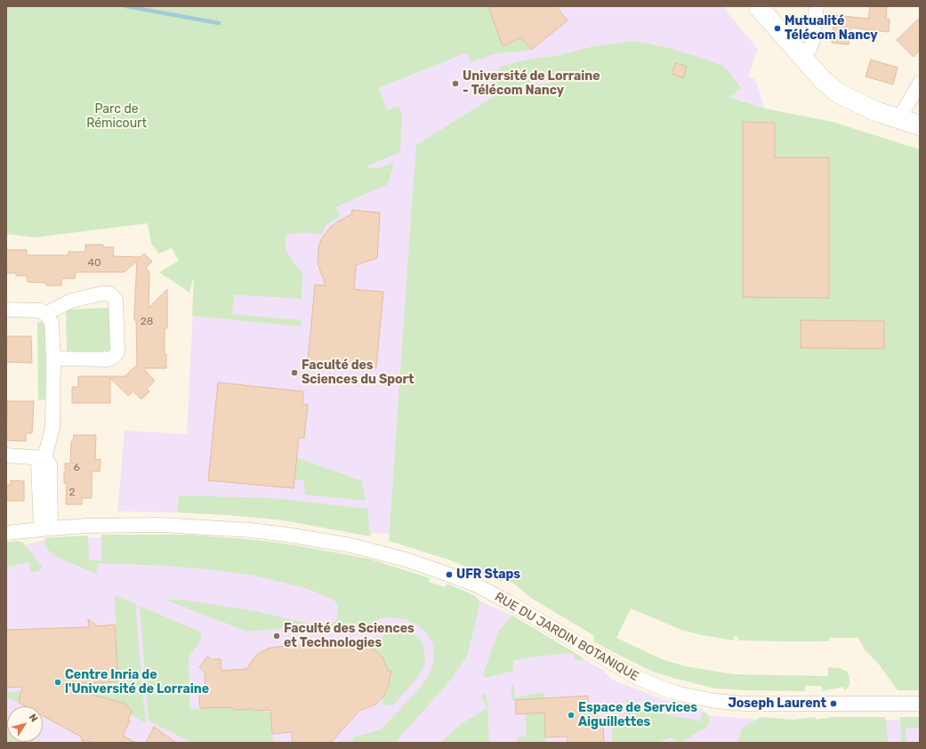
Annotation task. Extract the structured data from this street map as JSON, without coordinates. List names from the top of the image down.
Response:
{
  "streets": {
    "street": ["RUE DU JARDIN BOTANIQUE"]
  },
  "parks": ["Parc de Rémicourt"],
  "places": [
    "Mutualité Télécom Nancy",
    "Université de Lorraine - Télécom Nancy",
    "Faculté des Sciences du Sport",
    "UFR Staps",
    "Faculté des Sciences et Technologies",
    "Centre Inria de l'Université de Lorraine",
    "Joseph Laurent",
    "Espace de Services Aiguillettes"
  ],
  "house_numbers": [
    "40",
    "28",
    "6",
    "2"
  ],
  "north": "top right"
}
